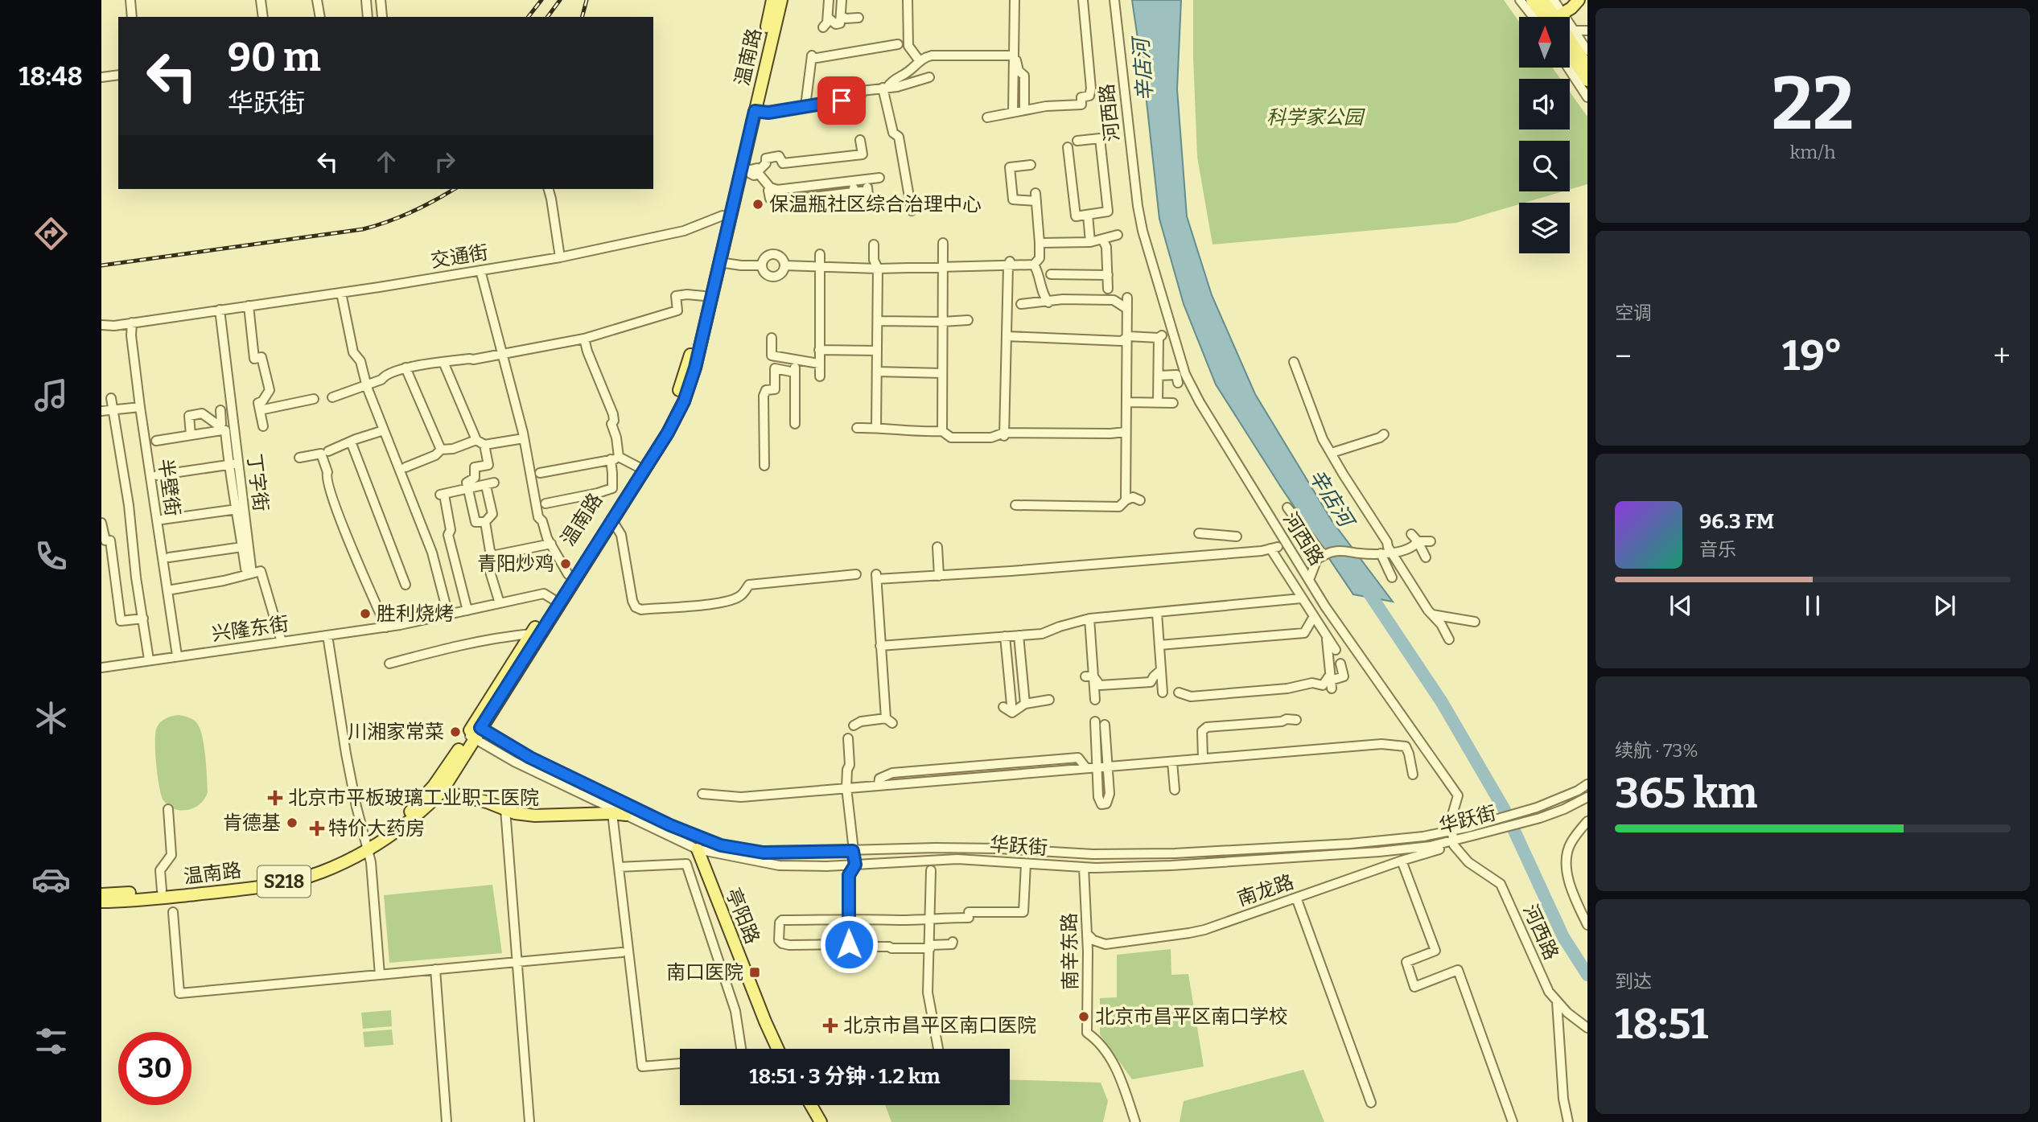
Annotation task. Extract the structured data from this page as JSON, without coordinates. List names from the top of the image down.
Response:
{
  "streets": {
    "main road": ["温南路", "S218", "亭阳路"],
    "street": [
      "河西路",
      "交通街",
      "丁字街",
      "半壁街",
      "兴隆东街",
      "华跃街",
      "南龙路",
      "南辛东路"
    ]
  },
  "crossings": [
    ["温南路", "交通街"],
    ["温南路", "兴隆东街"],
    ["温南路", "华跃街"],
    ["河西路", "华跃街"],
    ["河西路", "南龙路"],
    ["交通街", "丁字街"],
    ["交通街", "半壁街"],
    ["半壁街", "兴隆东街"],
    ["华跃街", "南龙路"],
    ["华跃街", "亭阳路"],
    ["华跃街", "南辛东路"],
    ["南龙路", "南辛东路"]
  ],
  "water": ["辛店河"],
  "parks": ["科学家公园"],
  "places": {
    "other": [
      "保温瓶社区综合治理中心",
      "青阳炒鸡",
      "胜利烧烤",
      "川湘家常菜",
      "肯德基",
      "北京市昌平区南口学校"
    ],
    "health": ["北京市平板玻璃工业职工医院", "特价大药房", "北京市昌平区南口医院"],
    "transit": ["南口医院"]
  },
  "north": "top",
  "page": {
    "tabs": "18:48",
    "tile": [
      ["22", "km/h"],
      "空调",
      ["续航 · 73%", "365 km"],
      ["到达", "18:51"]
    ],
    "turn": ["90 m", "华跃街"],
    "heat": ["−", "19°", "+"],
    "song": ["96.3 FM", "音乐"],
    "limit": "30",
    "trip": "18:51 · 3 分钟 · 1.2 km"
  }
}
